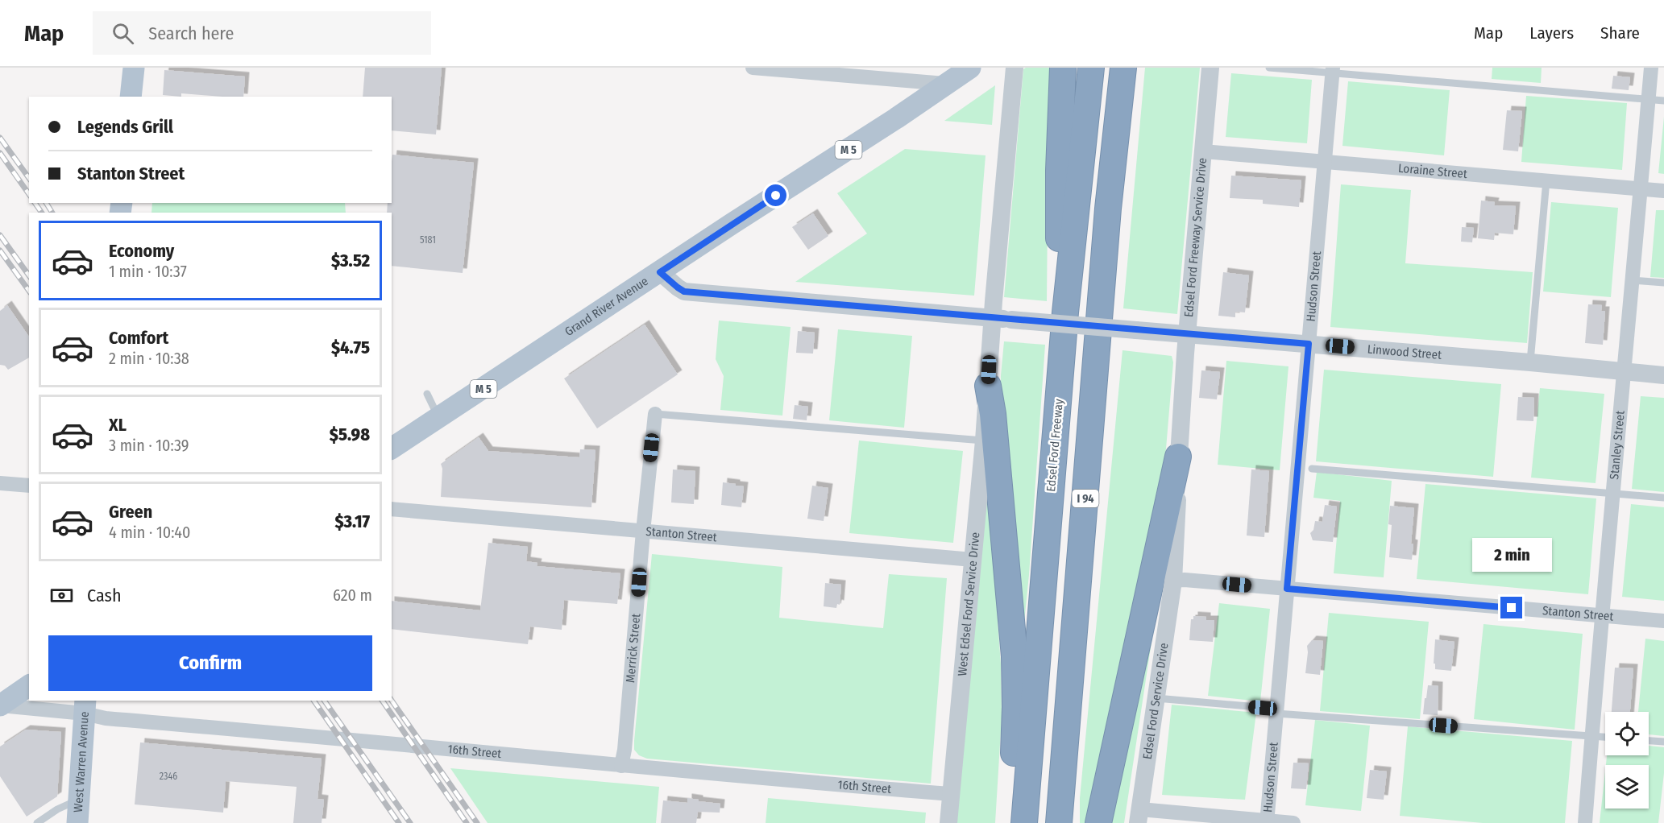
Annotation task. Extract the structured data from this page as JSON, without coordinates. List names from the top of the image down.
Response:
{
  "streets": {
    "highway": ["Edsel Ford Freeway", "I 94"],
    "main road": ["M 5", "Grand River Avenue", "West Warren Avenue"],
    "street": [
      "Loraine Street",
      "Edsel Ford Freeway Service Drive",
      "Hudson Street",
      "Linwood Street",
      "Stanley Street",
      "Stanton Street",
      "West Edsel Ford Service Drive",
      "Merrick Street",
      "Edsel Ford Service Drive",
      "16th Street"
    ]
  },
  "crossings": [
    ["Loraine Street", "Edsel Ford Freeway Service Drive"],
    ["Loraine Street", "Hudson Street"],
    ["Loraine Street", "Stanley Street"],
    ["Edsel Ford Freeway Service Drive", "Linwood Street"],
    ["Edsel Ford Freeway Service Drive", "Stanton Street"],
    ["Edsel Ford Freeway Service Drive", "Edsel Ford Service Drive"],
    ["Hudson Street", "Linwood Street"],
    ["Hudson Street", "Stanton Street"],
    ["Grand River Avenue", "Linwood Street"],
    ["Linwood Street", "Stanley Street"],
    ["Stanley Street", "Stanton Street"],
    ["Stanton Street", "West Edsel Ford Service Drive"],
    ["Stanton Street", "Merrick Street"],
    ["Stanton Street", "Edsel Ford Service Drive"],
    ["West Edsel Ford Service Drive", "16th Street"],
    ["Merrick Street", "16th Street"],
    ["16th Street", "West Warren Avenue"]
  ],
  "house_numbers": ["5181", "2346"],
  "page": {
    "header": "Map",
    "search": "Search here",
    "nav": ["Map", "Layers", "Share"],
    "banner": ["Legends Grill", "Stanton Street"],
    "list": [
      {
        "name": "Economy",
        "note": "1 min · 10:37",
        "value": "$3.52"
      },
      {
        "name": "Comfort",
        "note": "2 min · 10:38",
        "value": "$4.75"
      },
      {
        "name": "XL",
        "note": "3 min · 10:39",
        "value": "$5.98"
      },
      {
        "name": "Green",
        "note": "4 min · 10:40",
        "value": "$3.17"
      }
    ],
    "bubble": "2 min",
    "pay": ["Cash", "620 m"],
    "buttons": "Confirm"
  }
}
